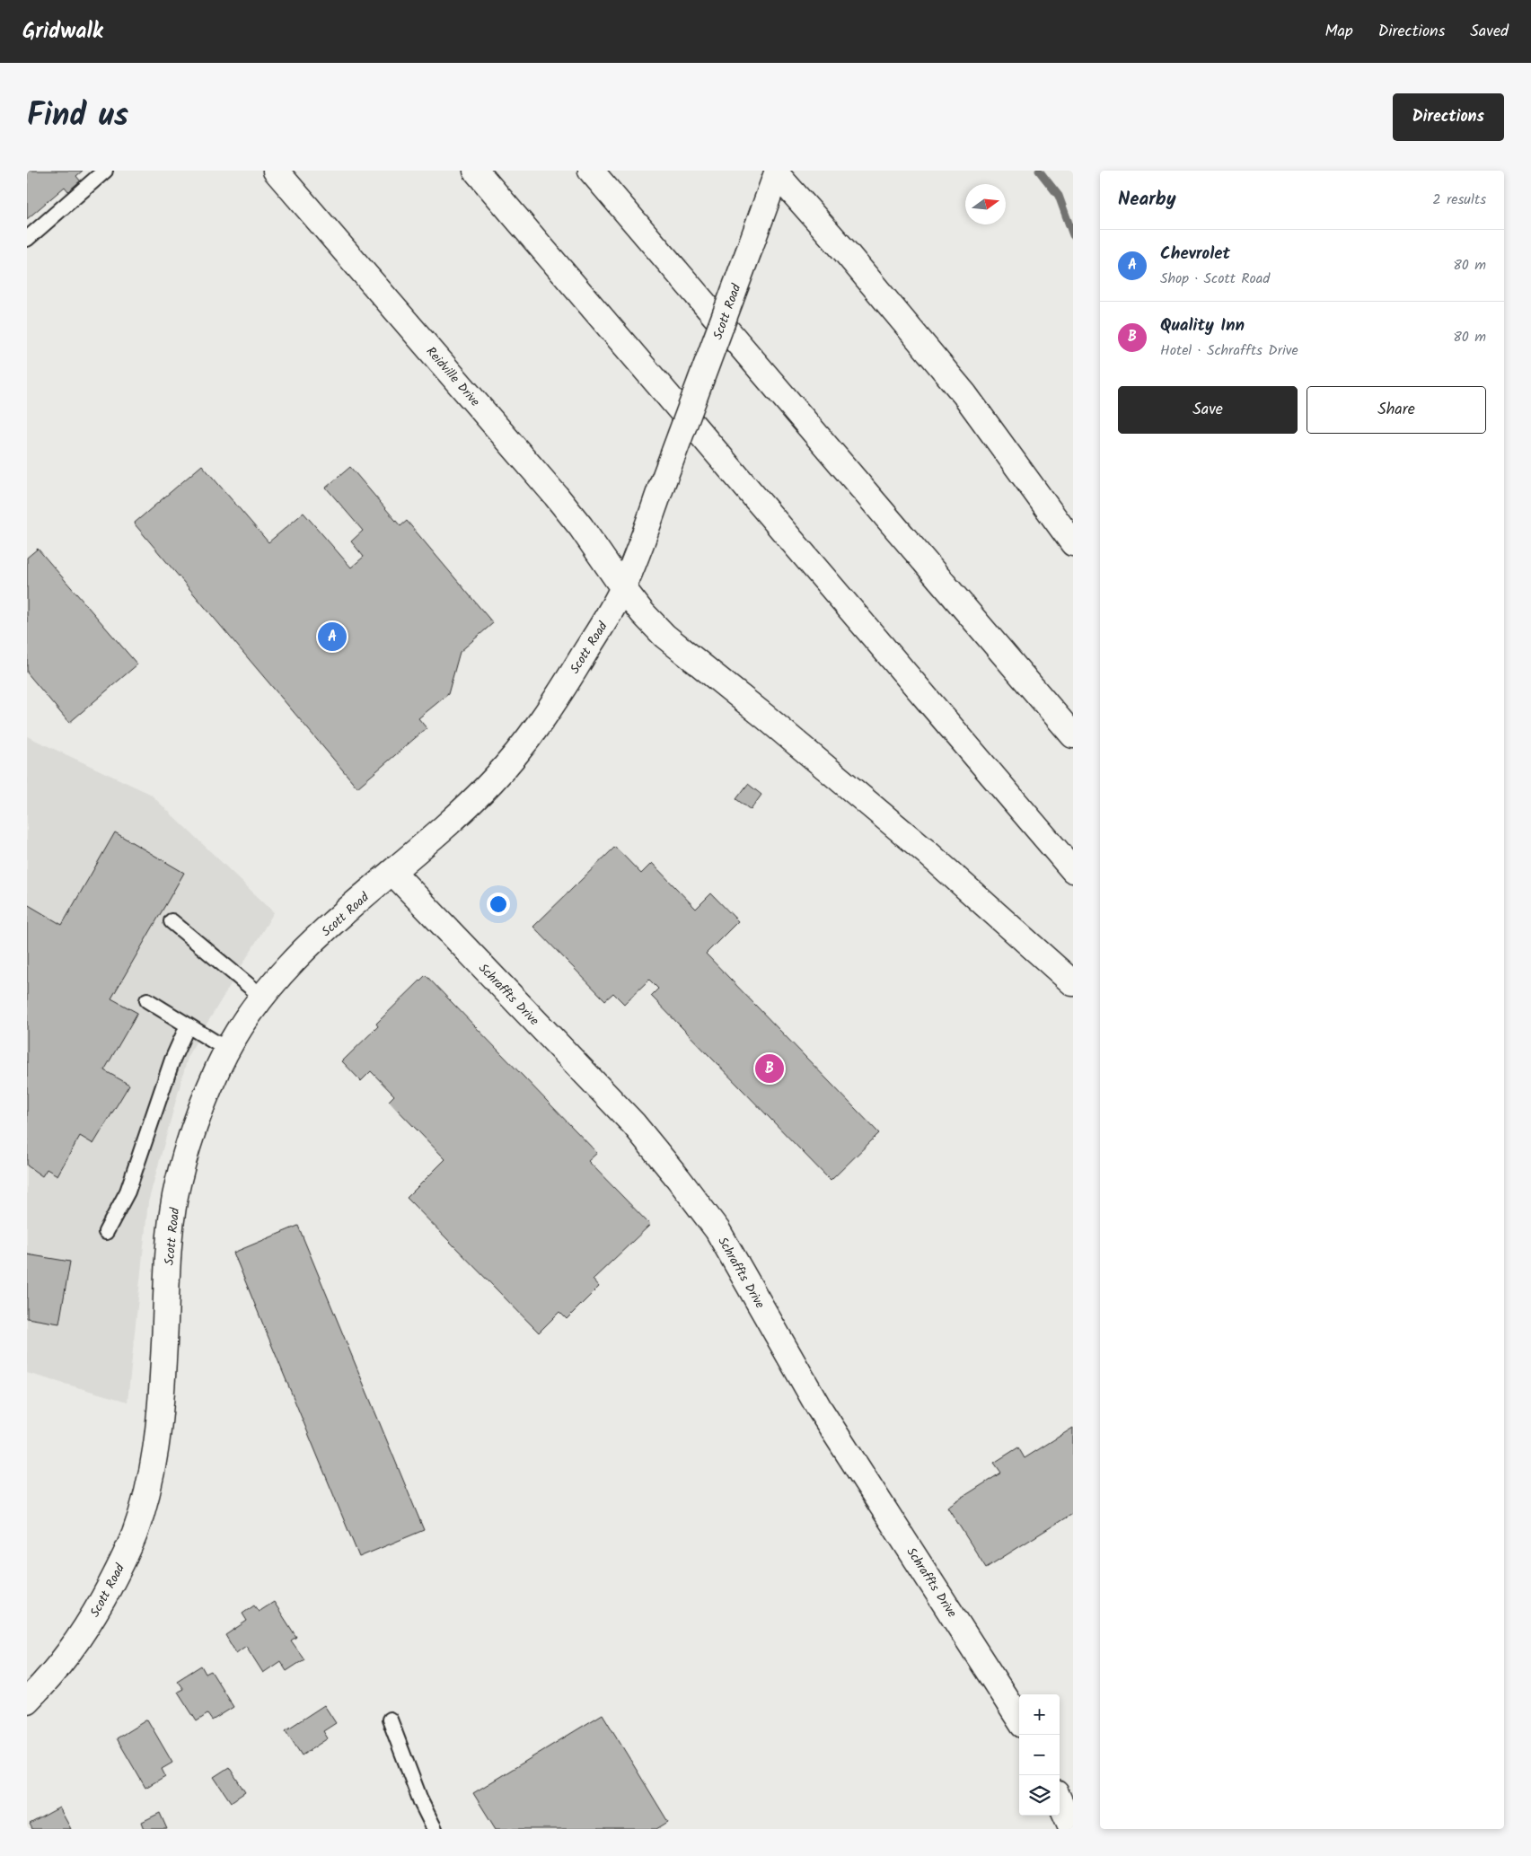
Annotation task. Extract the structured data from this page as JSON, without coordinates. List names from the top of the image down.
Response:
{
  "streets": {
    "main road": ["Scott Road", "Reidville Drive", "Schraffts Drive"]
  },
  "crossings": [
    ["Scott Road", "Reidville Drive"],
    ["Scott Road", "Schraffts Drive"]
  ],
  "north": "right",
  "page": {
    "header": "Gridwalk",
    "nav": ["Map", "Directions", "Saved"],
    "title": "Find us",
    "buttons": [
      "Directions",
      ["Save", "Share"]
    ],
    "heading": ["Nearby", "2 results"],
    "list": [
      {
        "mark": "A",
        "name": "Chevrolet",
        "note": "Shop · Scott Road",
        "value": "80 m"
      },
      {
        "mark": "B",
        "name": "Quality Inn",
        "note": "Hotel · Schraffts Drive",
        "value": "80 m"
      }
    ],
    "pins": ["A", "B"],
    "map_buttons": ["+", "−"]
  }
}
